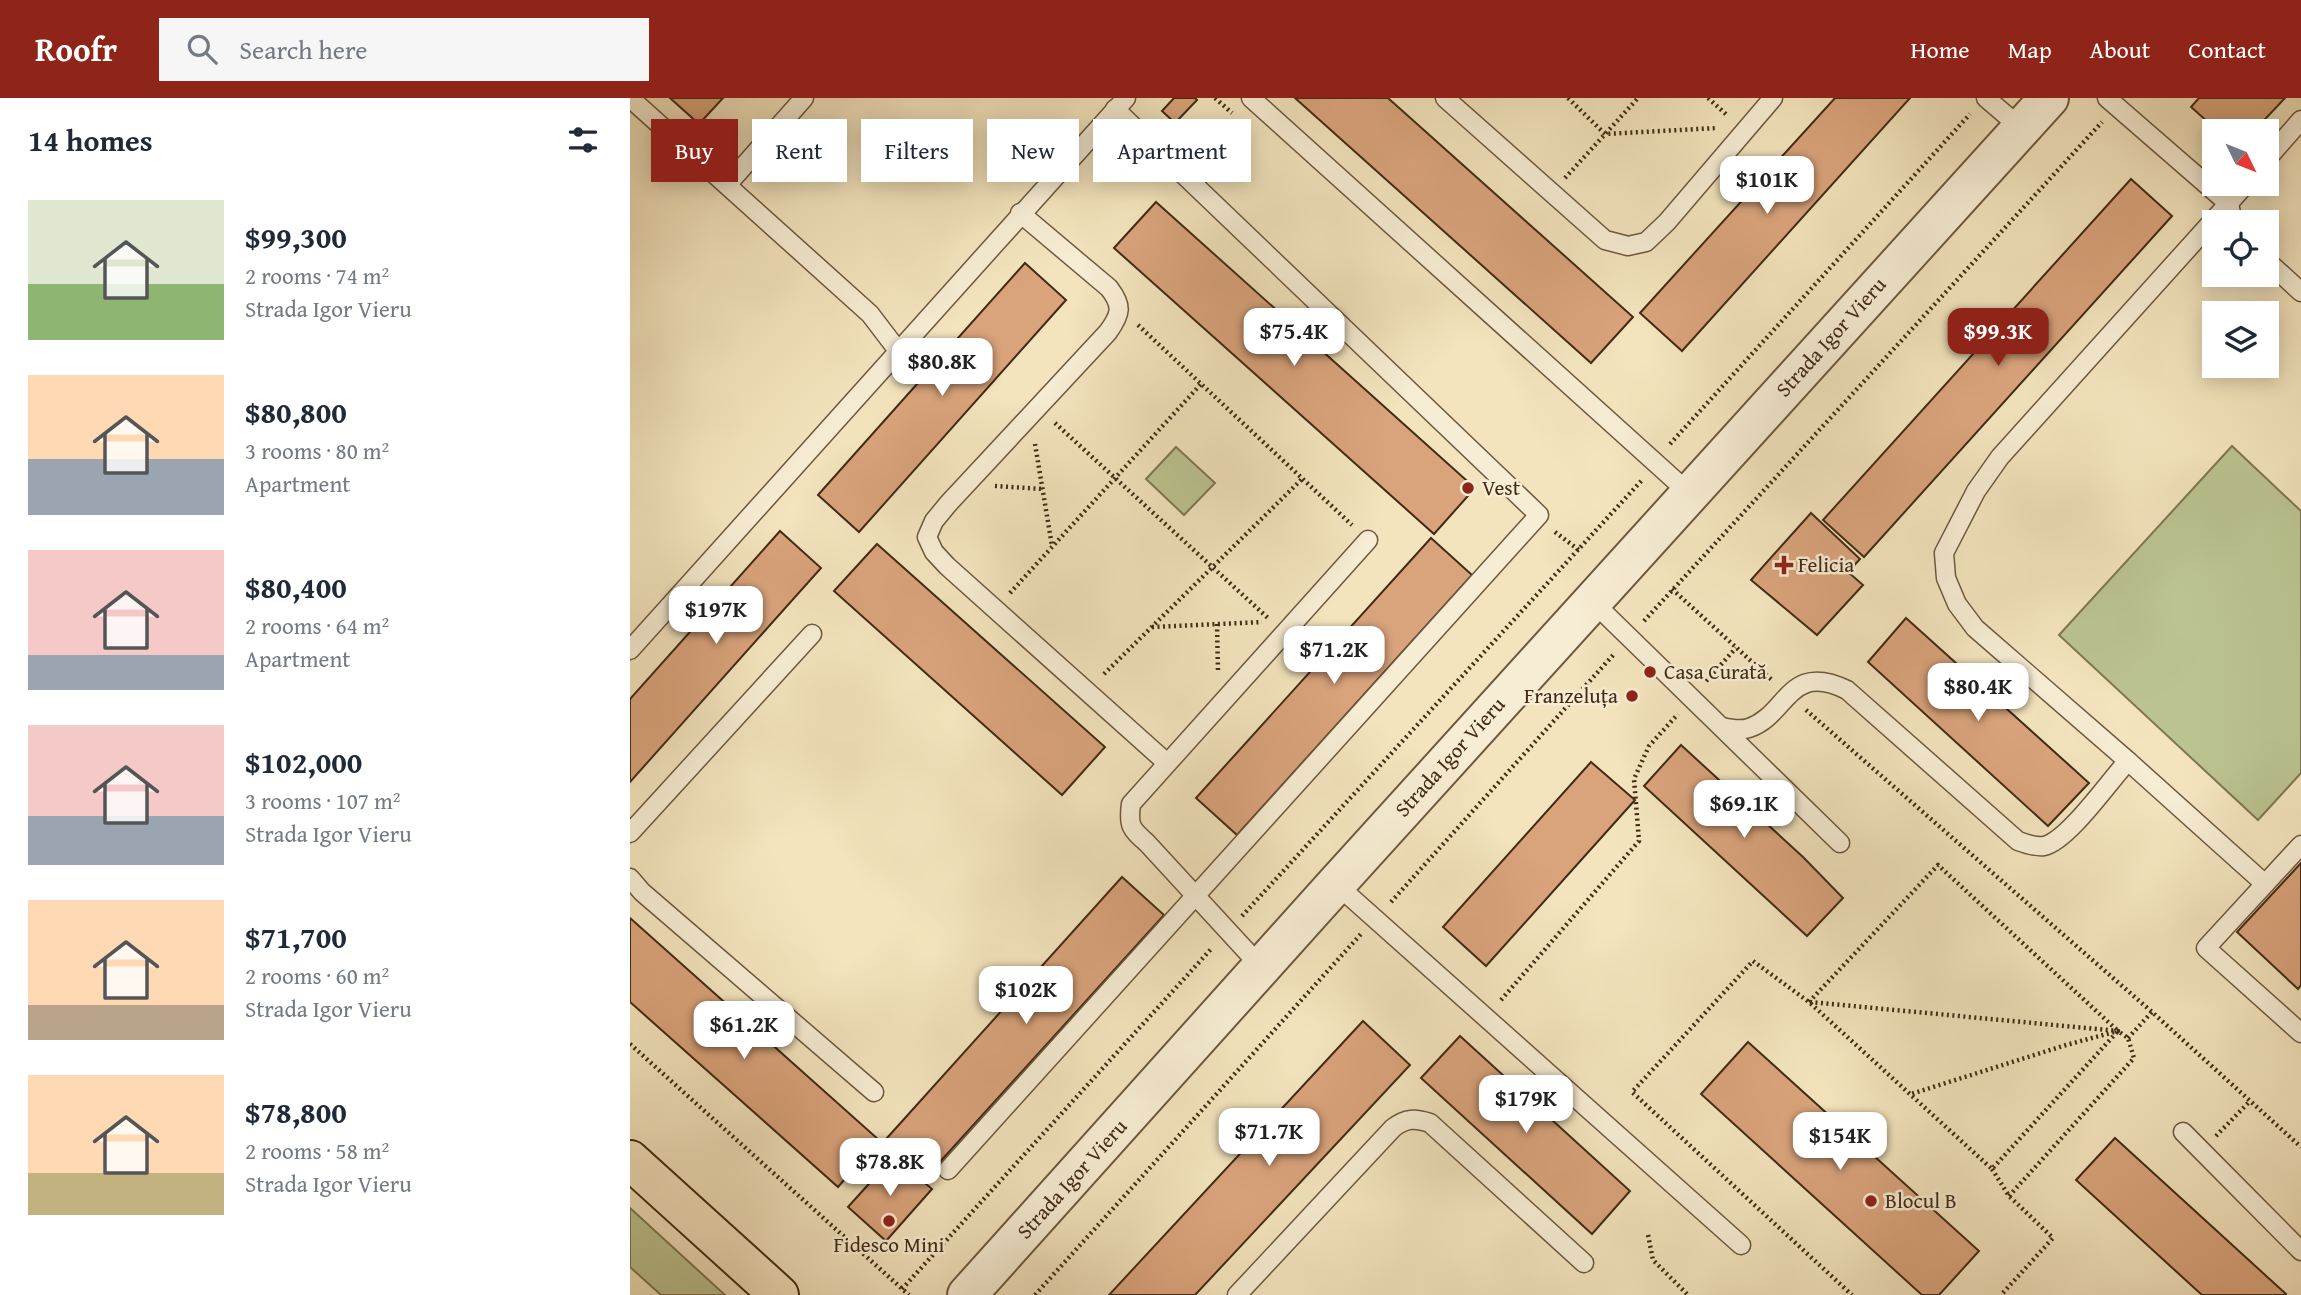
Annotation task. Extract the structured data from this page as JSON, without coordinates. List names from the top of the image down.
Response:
{
  "streets": {
    "street": ["Strada Igor Vieru"]
  },
  "places": {
    "other": [
      "Vest",
      "Casa Curată",
      "Franzeluța",
      "Blocul B",
      "Fidesco Mini"
    ],
    "health": ["Felicia"]
  },
  "north": "bottom right",
  "page": {
    "header": "Roofr",
    "search": "Search here",
    "nav": [
      "Home",
      "Map",
      "About",
      "Contact"
    ],
    "heading": "14 homes",
    "chip": [
      "Buy",
      "Rent",
      "Filters",
      "New",
      "Apartment"
    ],
    "price": [
      "$101K",
      "$75.4K",
      "$99.3K",
      "$80.8K",
      "$197K",
      "$71.2K",
      "$80.4K",
      "$69.1K",
      "$102K",
      "$61.2K",
      "$179K",
      "$71.7K",
      "$154K",
      "$78.8K"
    ],
    "list": [
      {
        "name": "$99,300",
        "note": "2 rooms · 74 m² · Strada Igor Vieru"
      },
      {
        "name": "$80,800",
        "note": "3 rooms · 80 m² · Apartment"
      },
      {
        "name": "$80,400",
        "note": "2 rooms · 64 m² · Apartment"
      },
      {
        "name": "$102,000",
        "note": "3 rooms · 107 m² · Strada Igor Vieru"
      },
      {
        "name": "$71,700",
        "note": "2 rooms · 60 m² · Strada Igor Vieru"
      },
      {
        "name": "$78,800",
        "note": "2 rooms · 58 m² · Strada Igor Vieru"
      }
    ]
  }
}
